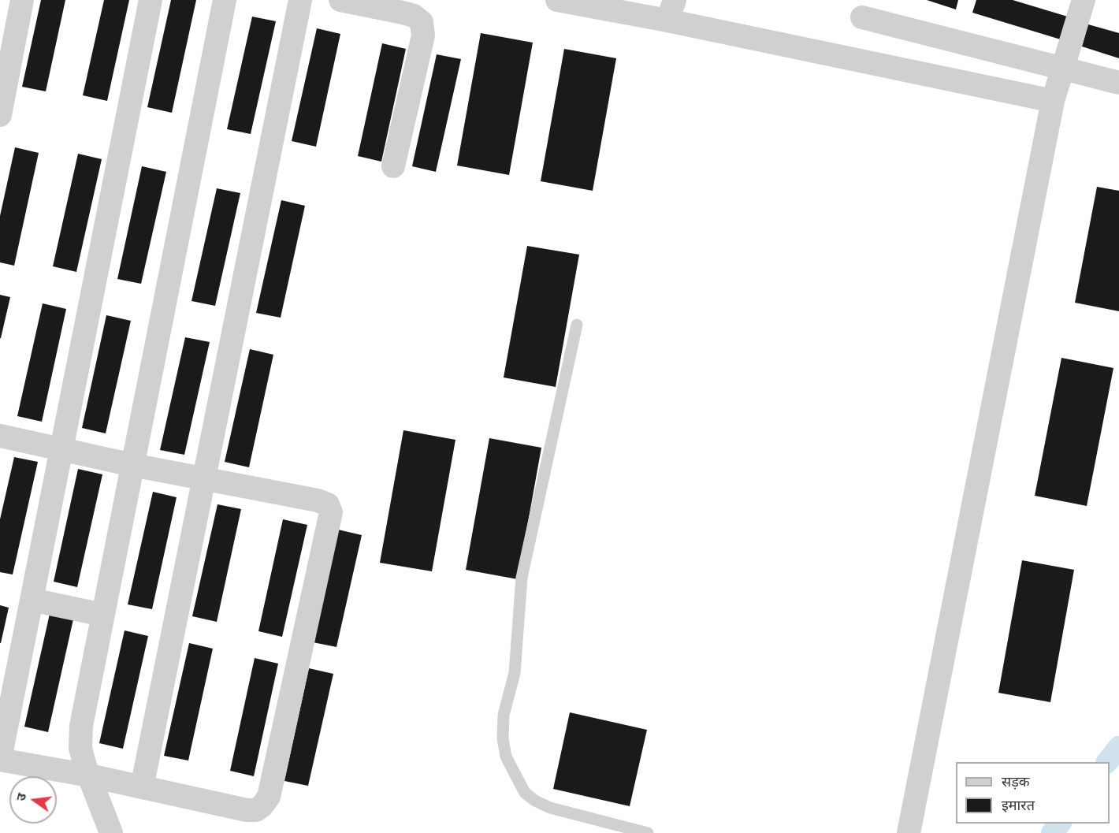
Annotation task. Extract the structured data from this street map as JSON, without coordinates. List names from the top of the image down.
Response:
{
  "legend": ["सड़क", "इमारत"],
  "north": "left"
}
